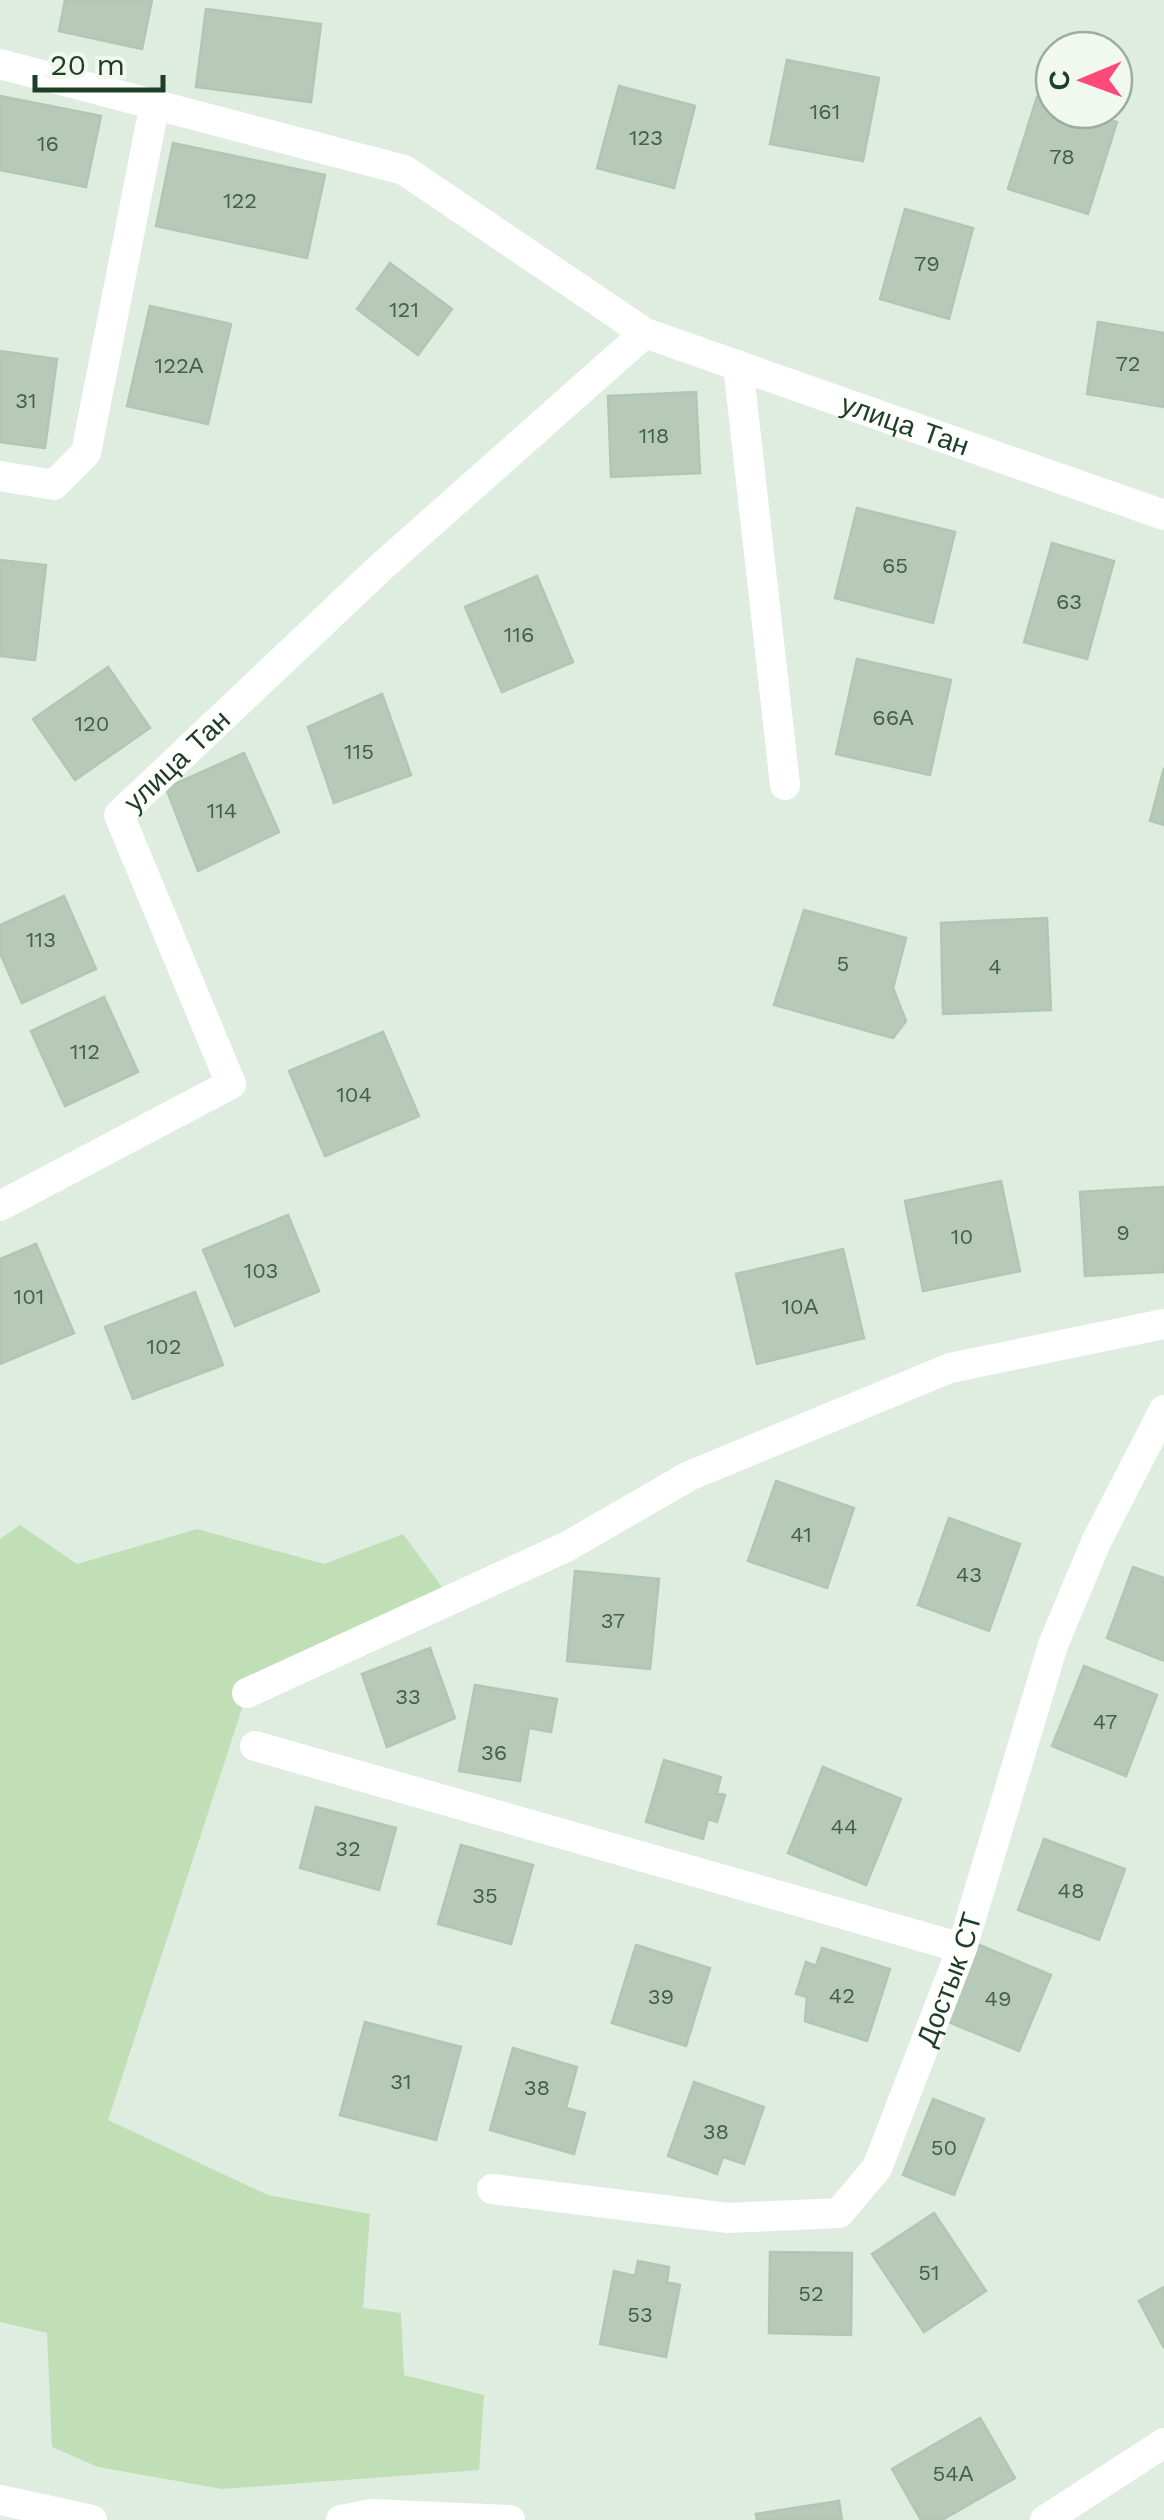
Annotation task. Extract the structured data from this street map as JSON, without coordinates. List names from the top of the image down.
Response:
{
  "streets": {
    "street": ["улица Тан", "Достык СТ"]
  },
  "house_numbers": [
    "161",
    "123",
    "16",
    "78",
    "122",
    "79",
    "121",
    "72",
    "122А",
    "31",
    "118",
    "65",
    "63",
    "116",
    "66А",
    "120",
    "115",
    "114",
    "113",
    "5",
    "4",
    "112",
    "104",
    "9",
    "10",
    "103",
    "101",
    "10А",
    "102",
    "41",
    "43",
    "37",
    "33",
    "47",
    "36",
    "44",
    "32",
    "48",
    "35",
    "42",
    "39",
    "49",
    "31",
    "38",
    "38",
    "50",
    "51",
    "52",
    "53",
    "54А"
  ],
  "scale_bar": "20 m",
  "north": "left"
}
